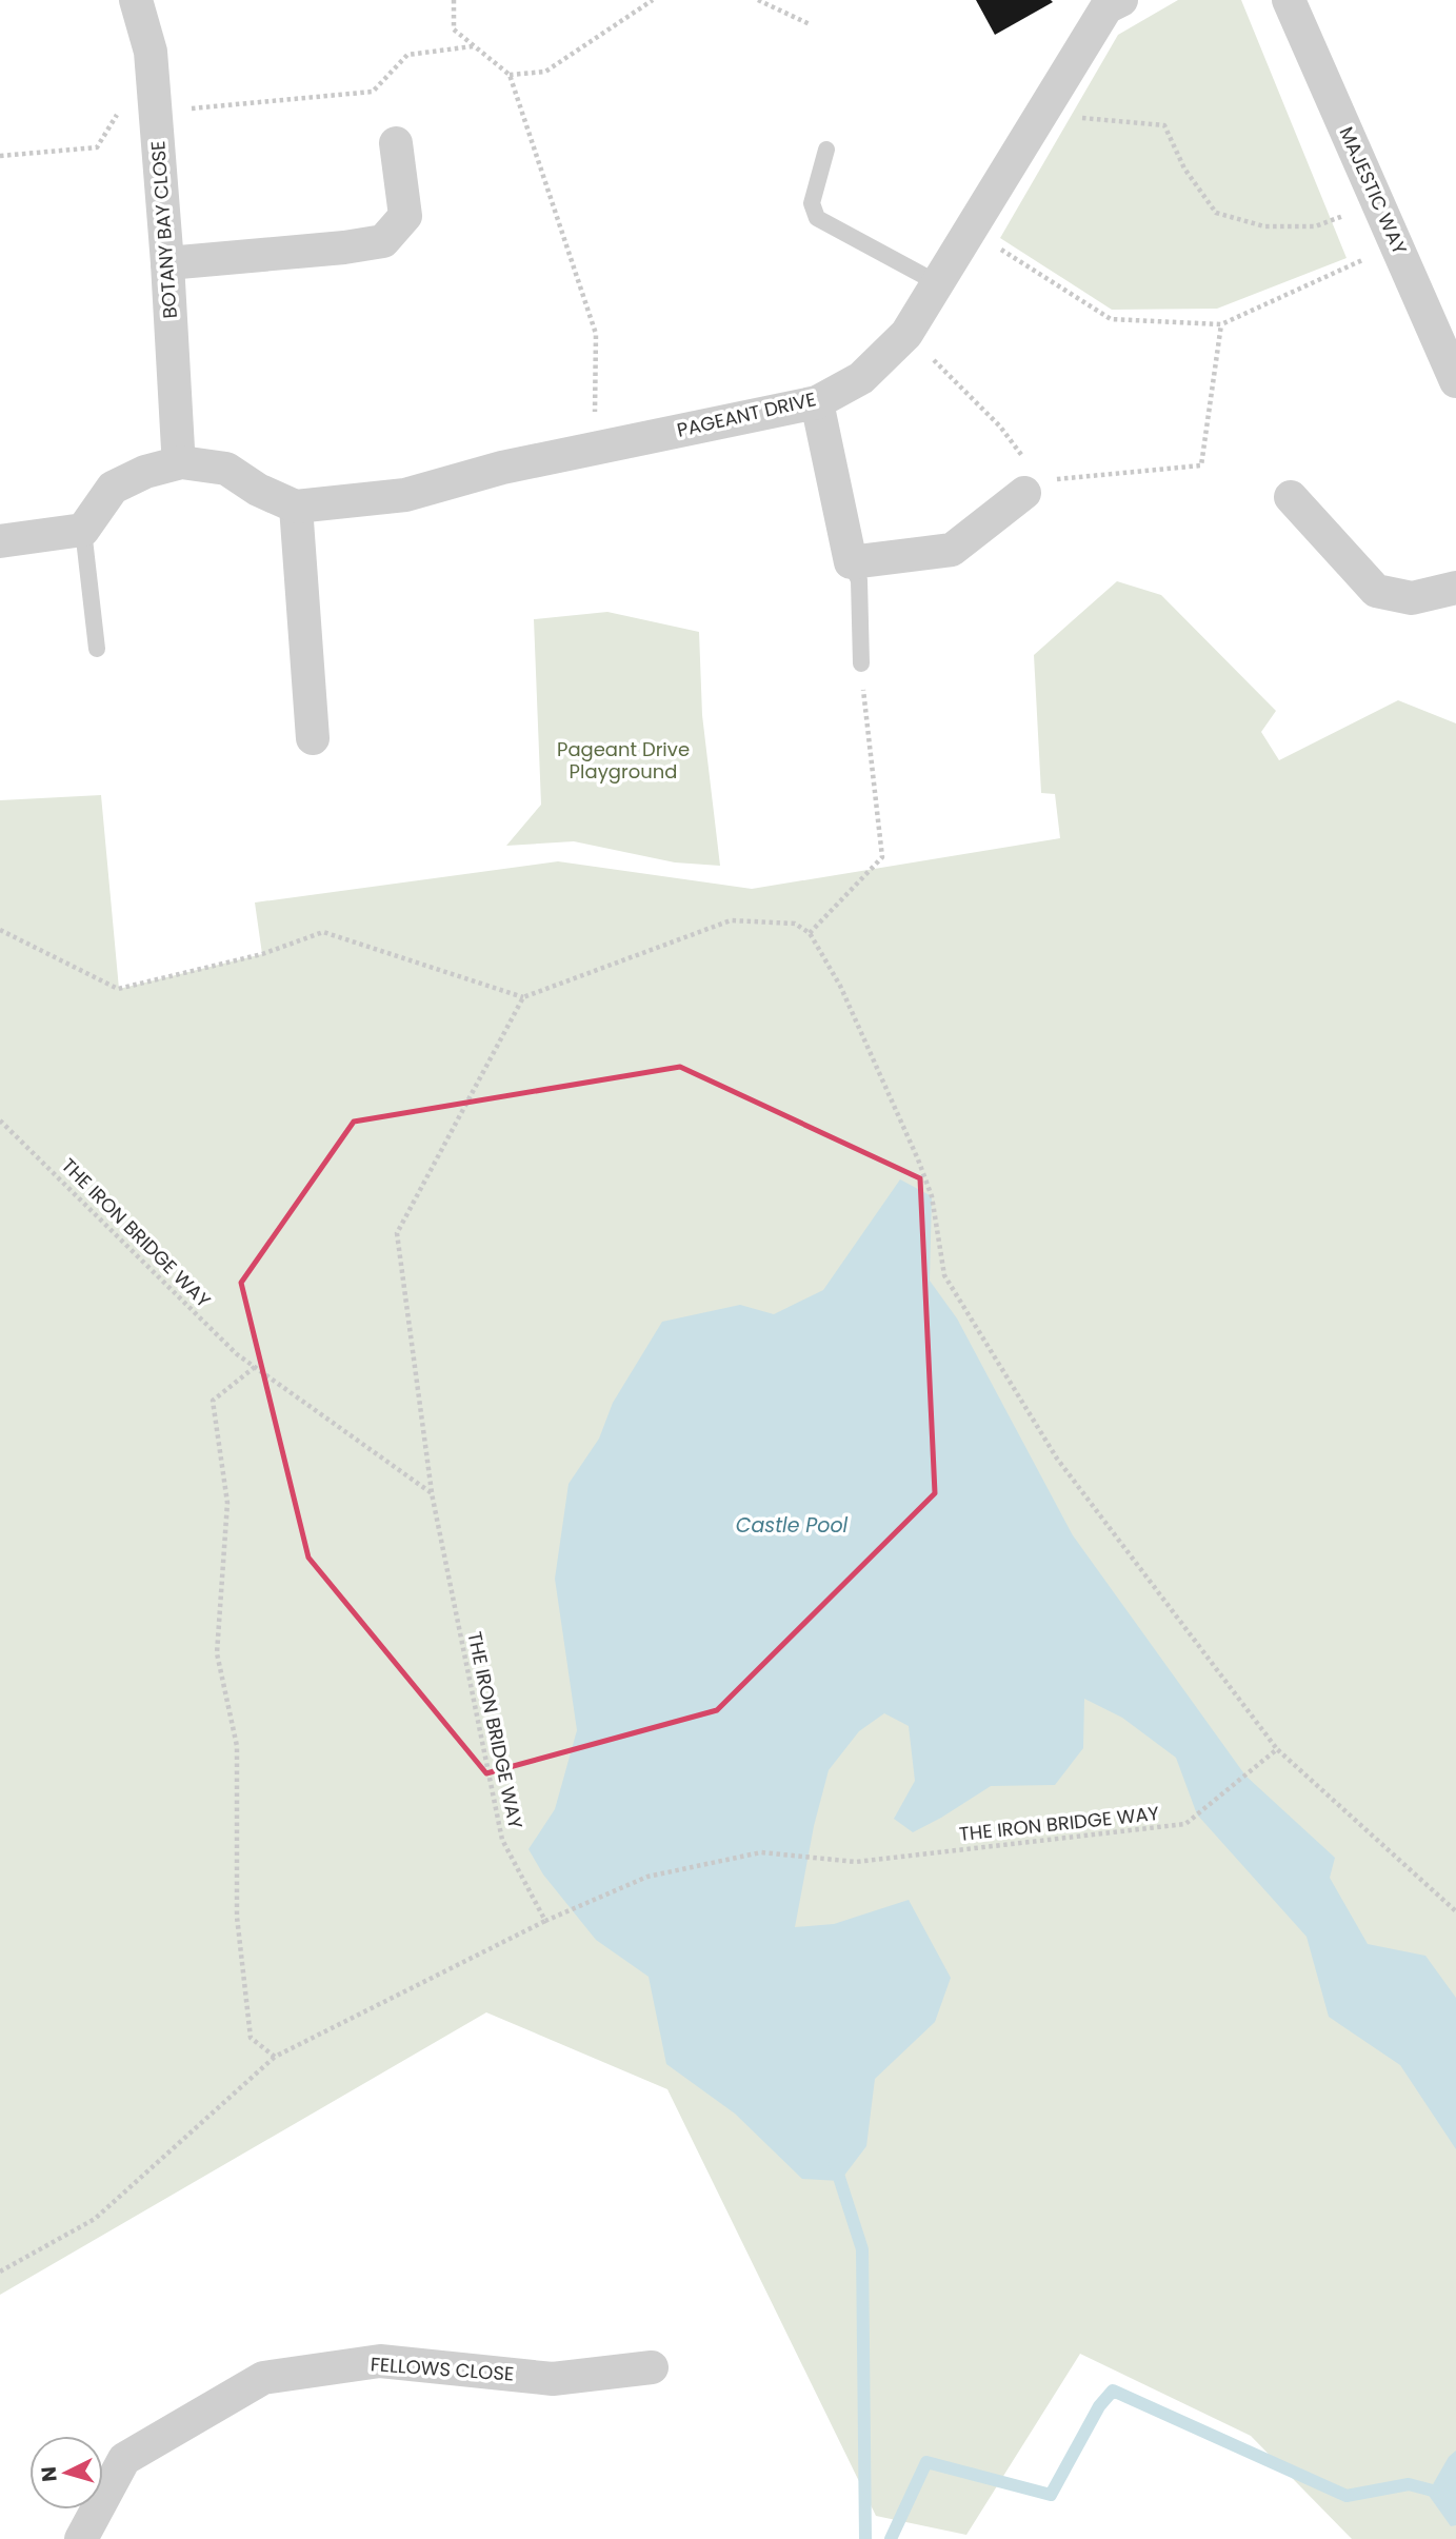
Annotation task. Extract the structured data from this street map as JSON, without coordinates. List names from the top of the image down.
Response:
{
  "streets": {
    "street": [
      "MAJESTIC WAY",
      "BOTANY BAY CLOSE",
      "PAGEANT DRIVE",
      "FELLOWS CLOSE"
    ],
    "path": ["THE IRON BRIDGE WAY"]
  },
  "crossings": [
    ["BOTANY BAY CLOSE", "PAGEANT DRIVE"]
  ],
  "water": ["Castle Pool"],
  "parks": ["Pageant Drive Playground"],
  "north": "left"
}
